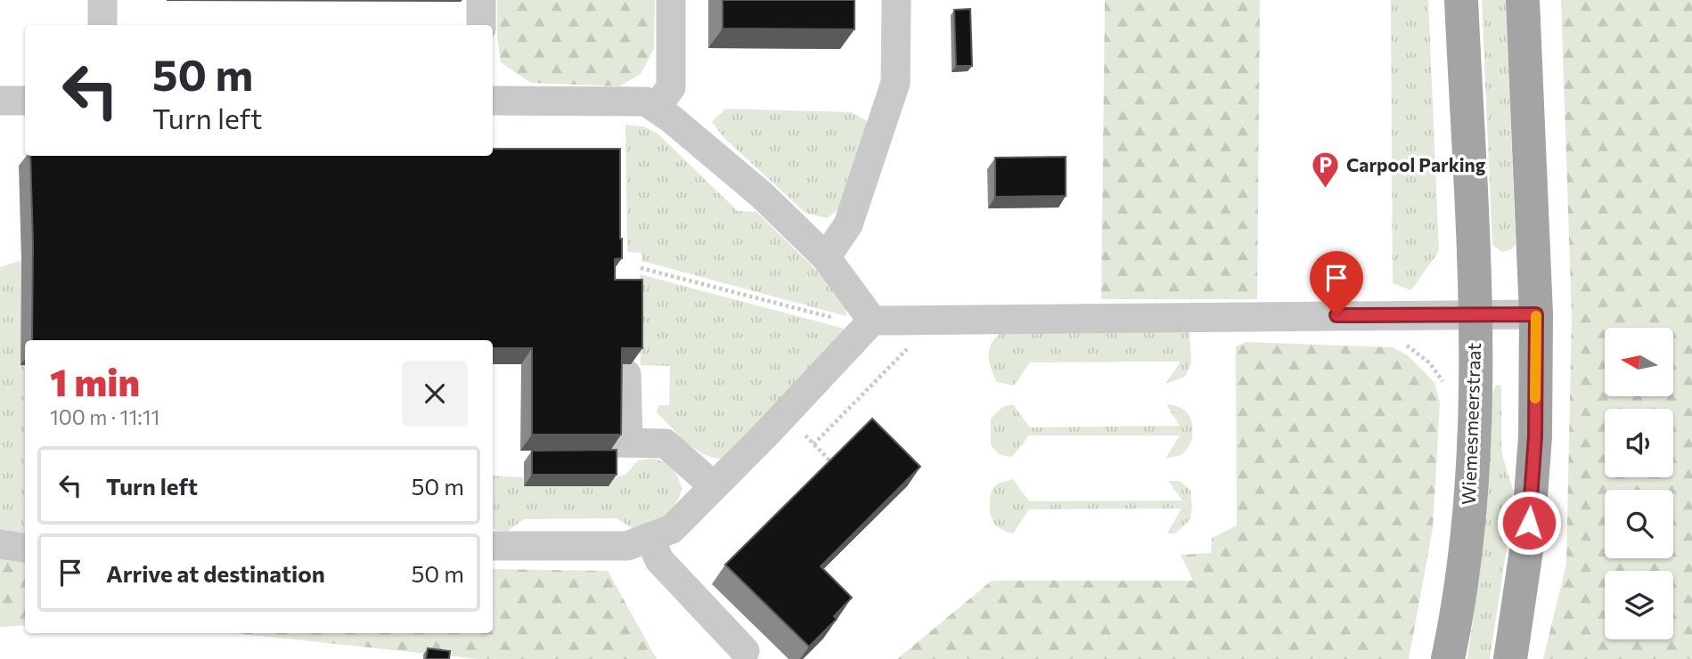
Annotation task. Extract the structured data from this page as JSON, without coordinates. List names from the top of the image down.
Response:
{
  "streets": {
    "main road": ["Wiemesmeerstraat"]
  },
  "places": {
    "parking": ["Carpool Parking"]
  },
  "north": "left",
  "page": {
    "turn": ["50 m", "Turn left"],
    "heading": ["1 min", "100 m · 11:11"],
    "list": [
      {
        "name": "Turn left",
        "value": "50 m"
      },
      {
        "name": "Arrive at destination",
        "value": "50 m"
      }
    ]
  }
}
